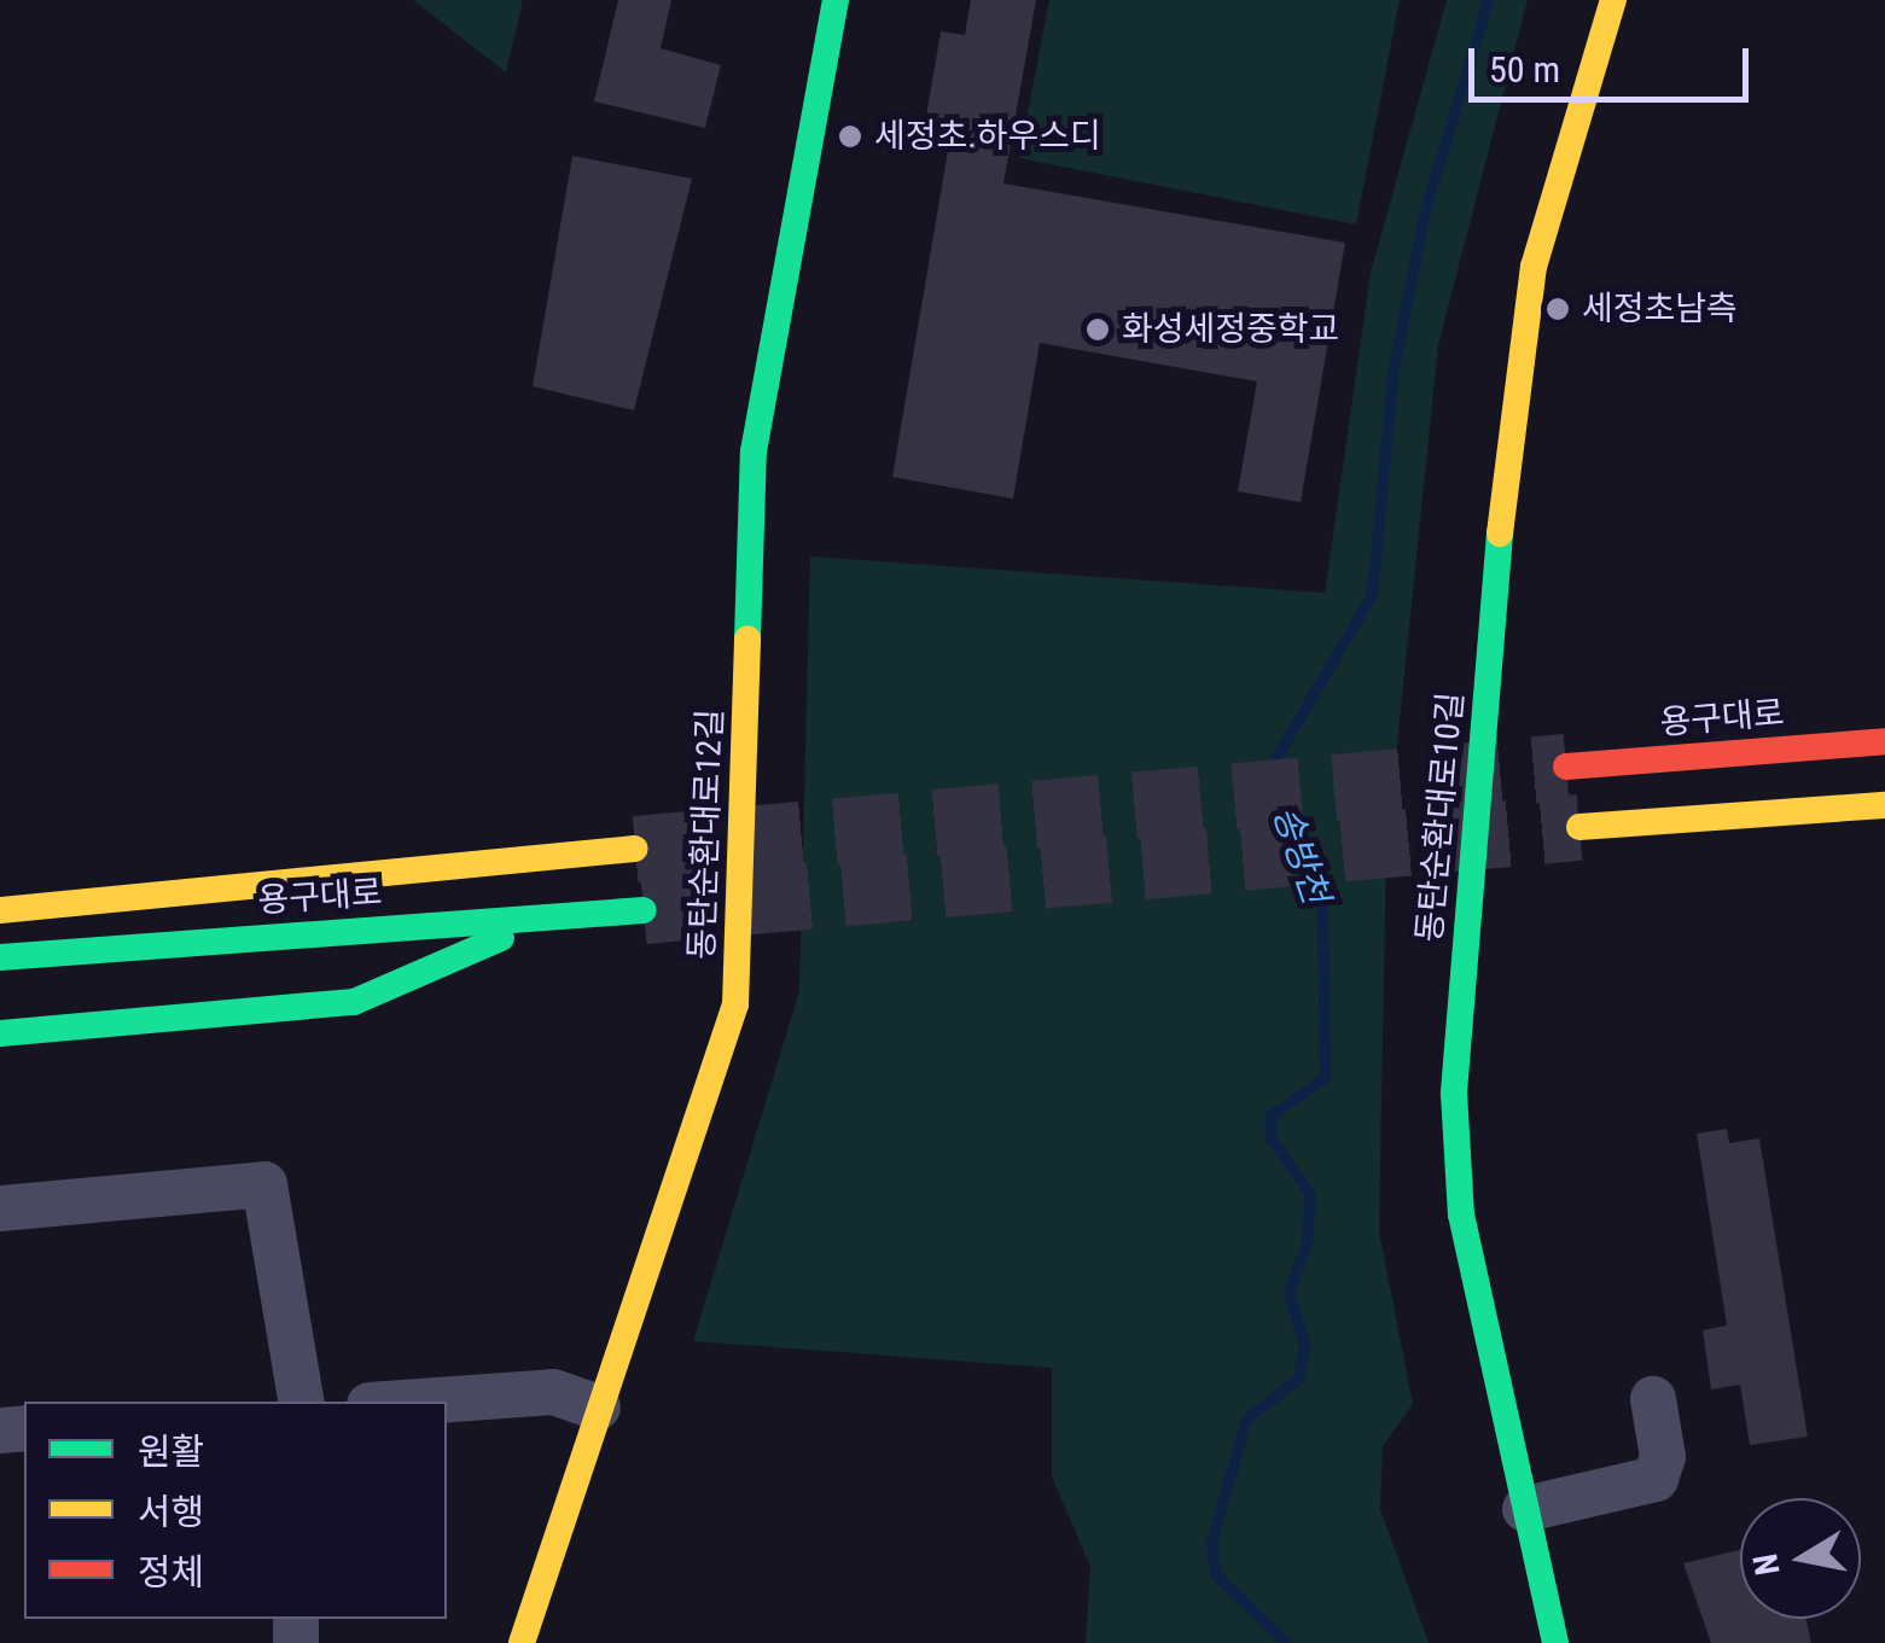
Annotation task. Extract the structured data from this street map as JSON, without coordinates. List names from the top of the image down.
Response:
{
  "streets": {
    "main road": ["용구대로", "동탄순환대로10길", "동탄순환대로12길"]
  },
  "water": ["송방천"],
  "places": ["세정초.하우스디", "세정초남측", "화성세정중학교"],
  "legend": ["원활", "서행", "정체"],
  "scale_bar": "50 m",
  "north": "left"
}
